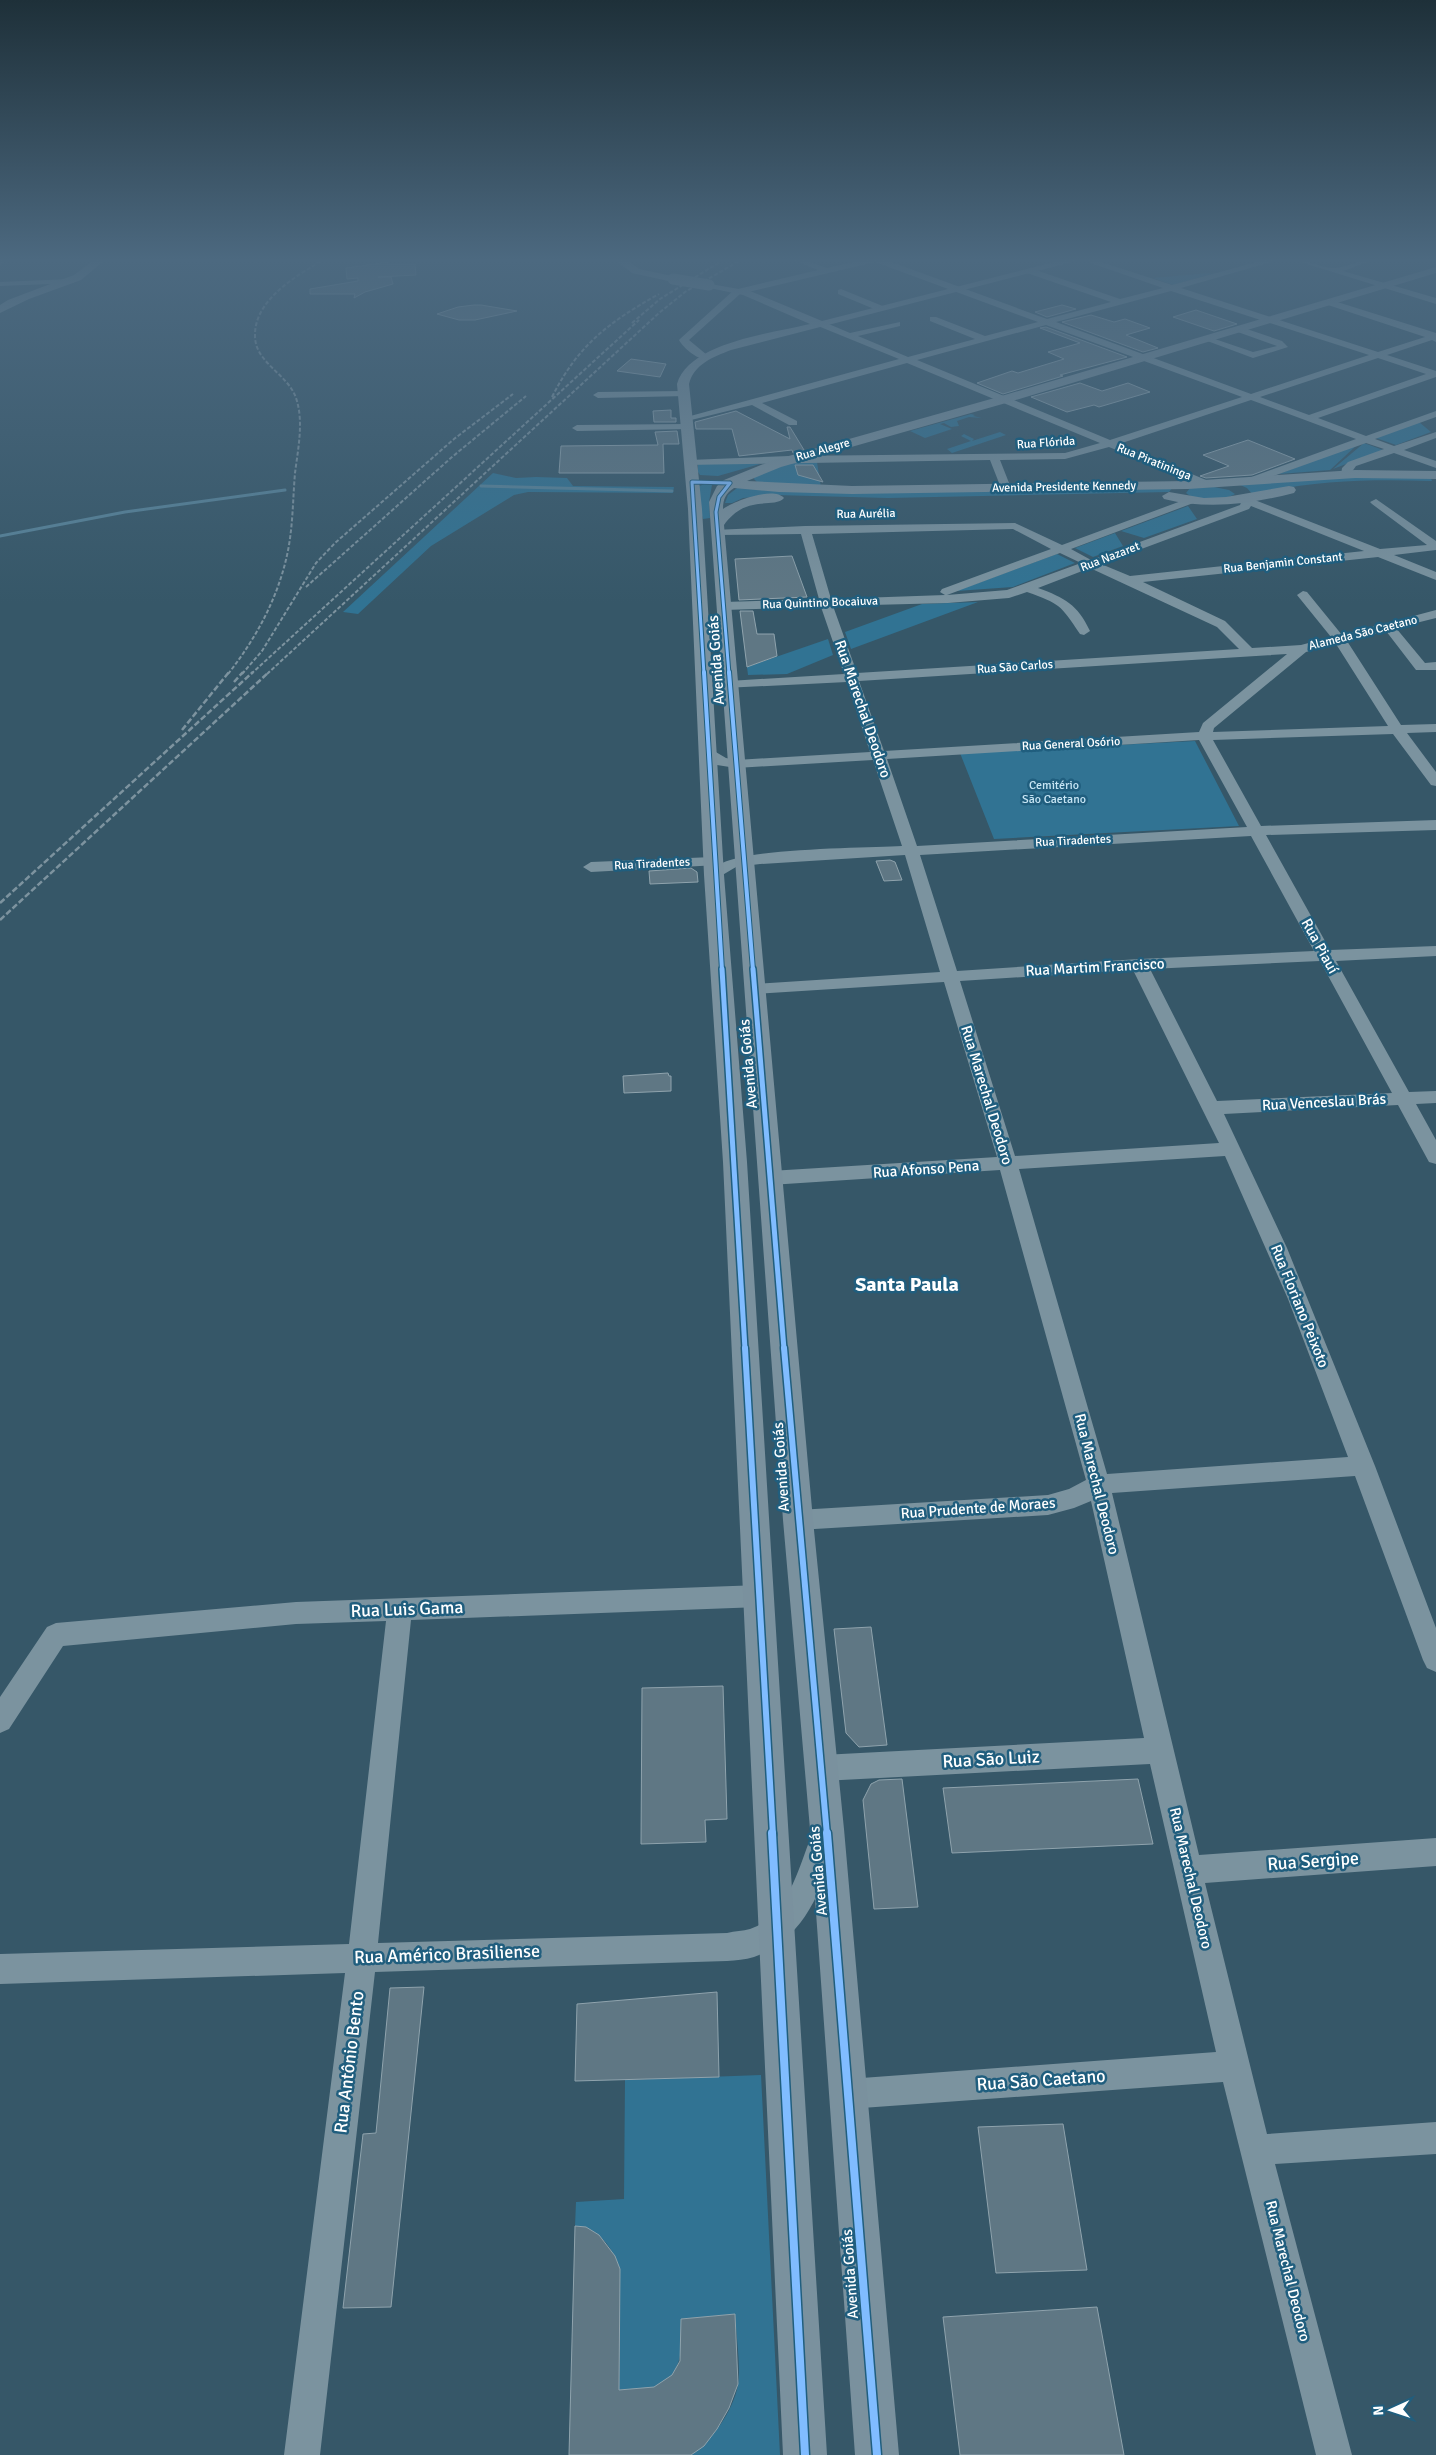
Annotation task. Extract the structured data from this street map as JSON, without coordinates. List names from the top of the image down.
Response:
{
  "streets": {
    "main road": ["Rua Alegre", "Avenida Presidente Kennedy", "Avenida Goiás"],
    "street": [
      "Rua Flórida",
      "Rua Piratininga",
      "Rua Aurélia",
      "Rua Nazaret",
      "Rua Benjamin Constant",
      "Rua Quintino Bocaiuva",
      "Alameda São Caetano",
      "Rua São Carlos",
      "Rua Marechal Deodoro",
      "Rua General Osório",
      "Rua Tiradentes",
      "Rua Piauí",
      "Rua Martim Francisco",
      "Rua Venceslau Brás",
      "Rua Afonso Pena",
      "Rua Floriano Peixoto",
      "Rua Prudente de Moraes",
      "Rua Luis Gama",
      "Rua São Luiz",
      "Rua Sergipe",
      "Rua Américo Brasiliense",
      "Rua Antônio Bento",
      "Rua São Caetano"
    ]
  },
  "crossings": [
    ["Rua Flórida", "Rua Alegre"],
    ["Rua Flórida", "Rua Piratininga"],
    ["Rua Flórida", "Avenida Goiás"],
    ["Rua Alegre", "Rua Piratininga"],
    ["Rua Alegre", "Avenida Presidente Kennedy"],
    ["Rua Alegre", "Avenida Goiás"],
    ["Rua Piratininga", "Avenida Presidente Kennedy"],
    ["Avenida Presidente Kennedy", "Rua Aurélia"],
    ["Avenida Presidente Kennedy", "Rua Nazaret"],
    ["Avenida Presidente Kennedy", "Avenida Goiás"],
    ["Rua Aurélia", "Rua Nazaret"],
    ["Rua Aurélia", "Avenida Goiás"],
    ["Rua Aurélia", "Rua Marechal Deodoro"],
    ["Rua Nazaret", "Rua Quintino Bocaiuva"],
    ["Rua Quintino Bocaiuva", "Avenida Goiás"],
    ["Rua Quintino Bocaiuva", "Rua Marechal Deodoro"],
    ["Alameda São Caetano", "Rua São Carlos"],
    ["Alameda São Caetano", "Rua General Osório"],
    ["Alameda São Caetano", "Rua Piauí"],
    ["Avenida Goiás", "Rua São Carlos"],
    ["Avenida Goiás", "Rua General Osório"],
    ["Avenida Goiás", "Rua Tiradentes"],
    ["Avenida Goiás", "Rua Martim Francisco"],
    ["Avenida Goiás", "Rua Afonso Pena"],
    ["Avenida Goiás", "Rua Prudente de Moraes"],
    ["Avenida Goiás", "Rua Luis Gama"],
    ["Avenida Goiás", "Rua São Luiz"],
    ["Avenida Goiás", "Rua Américo Brasiliense"],
    ["Avenida Goiás", "Rua São Caetano"],
    ["Rua São Carlos", "Rua Marechal Deodoro"],
    ["Rua Marechal Deodoro", "Rua General Osório"],
    ["Rua Marechal Deodoro", "Rua Tiradentes"],
    ["Rua Marechal Deodoro", "Rua Martim Francisco"],
    ["Rua Marechal Deodoro", "Rua Afonso Pena"],
    ["Rua Marechal Deodoro", "Rua Prudente de Moraes"],
    ["Rua Marechal Deodoro", "Rua São Luiz"],
    ["Rua Marechal Deodoro", "Rua Sergipe"],
    ["Rua Marechal Deodoro", "Rua São Caetano"],
    ["Rua General Osório", "Rua Piauí"],
    ["Rua Tiradentes", "Rua Piauí"],
    ["Rua Piauí", "Rua Martim Francisco"],
    ["Rua Piauí", "Rua Venceslau Brás"],
    ["Rua Martim Francisco", "Rua Floriano Peixoto"],
    ["Rua Venceslau Brás", "Rua Floriano Peixoto"],
    ["Rua Afonso Pena", "Rua Floriano Peixoto"],
    ["Rua Floriano Peixoto", "Rua Prudente de Moraes"],
    ["Rua Luis Gama", "Rua Antônio Bento"],
    ["Rua Américo Brasiliense", "Rua Antônio Bento"]
  ],
  "districts": ["Santa Paula"],
  "parks": ["Cemitério São Caetano"],
  "north": "left"
}
